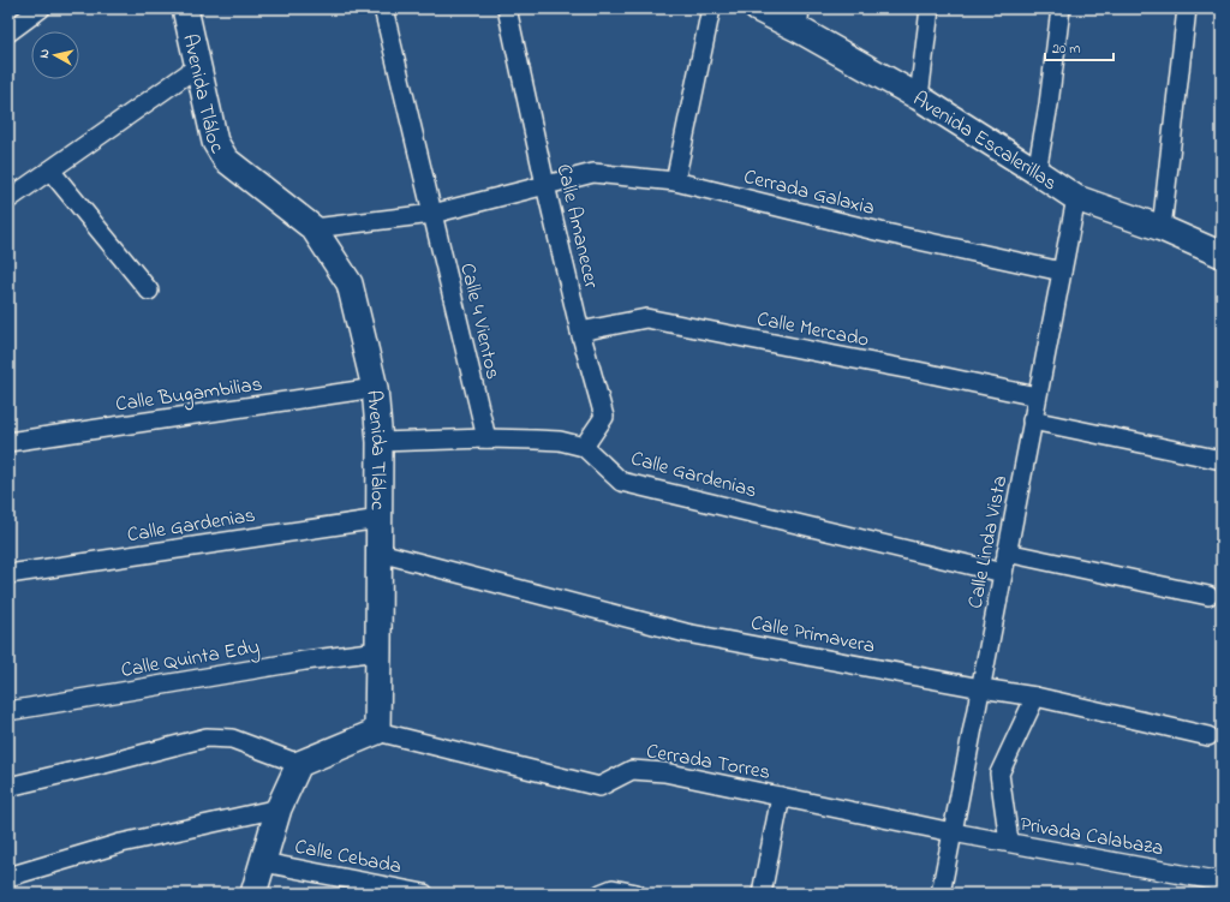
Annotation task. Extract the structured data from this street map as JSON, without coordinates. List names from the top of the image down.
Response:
{
  "streets": {
    "main road": ["Avenida Tláloc", "Avenida Escalerillas"],
    "street": [
      "Cerrada Galaxia",
      "Calle Amanecer",
      "Calle 4 Vientos",
      "Calle Mercado",
      "Calle Bugambilias",
      "Calle Gardenias",
      "Calle Linda Vista",
      "Calle Primavera",
      "Calle Quinta Edy",
      "Cerrada Torres",
      "Privada Calabaza",
      "Calle Cebada"
    ]
  },
  "crossings": [
    ["Avenida Tláloc", "Cerrada Galaxia"],
    ["Avenida Tláloc", "Calle Bugambilias"],
    ["Avenida Tláloc", "Calle Gardenias"],
    ["Avenida Tláloc", "Calle Primavera"],
    ["Avenida Tláloc", "Calle Quinta Edy"],
    ["Avenida Tláloc", "Cerrada Torres"],
    ["Avenida Escalerillas", "Calle Linda Vista"],
    ["Cerrada Galaxia", "Calle Amanecer"],
    ["Cerrada Galaxia", "Calle 4 Vientos"],
    ["Cerrada Galaxia", "Calle Linda Vista"],
    ["Calle Amanecer", "Calle Mercado"],
    ["Calle Amanecer", "Calle Gardenias"],
    ["Calle Mercado", "Calle Linda Vista"],
    ["Calle Gardenias", "Calle Linda Vista"],
    ["Calle Linda Vista", "Calle Primavera"],
    ["Calle Linda Vista", "Cerrada Torres"],
    ["Calle Linda Vista", "Privada Calabaza"],
    ["Cerrada Torres", "Privada Calabaza"]
  ],
  "scale_bar": "20 m",
  "north": "left"
}
